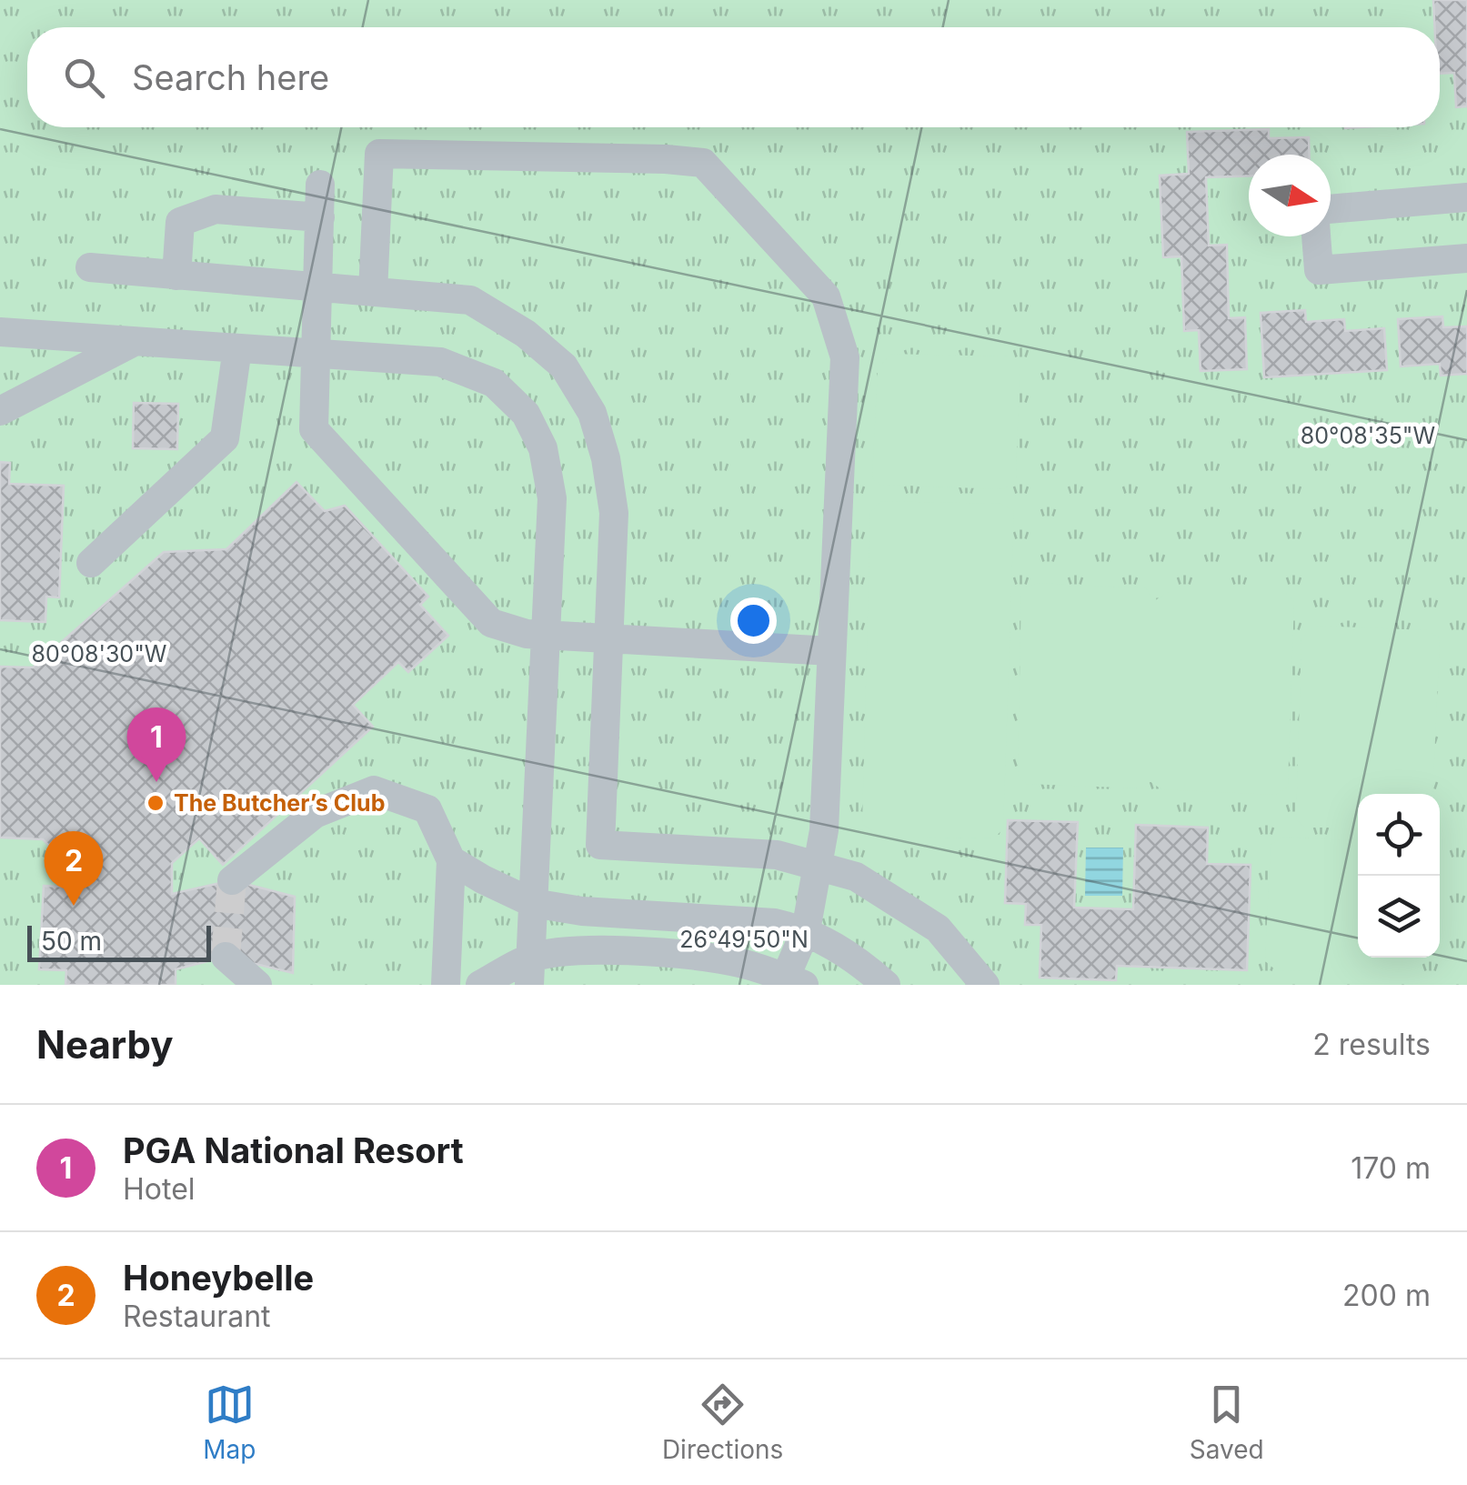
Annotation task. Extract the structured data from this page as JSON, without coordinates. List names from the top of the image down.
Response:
{
  "places": ["The Butcher’s Club"],
  "scale_bar": "50 m",
  "north": "right",
  "page": {
    "search": "Search here",
    "pins": ["1", "2"],
    "scale": "50 m",
    "heading": ["Nearby", "2 results"],
    "list": [
      {
        "mark": "1",
        "name": "PGA National Resort",
        "note": "Hotel",
        "value": "170 m"
      },
      {
        "mark": "2",
        "name": "Honeybelle",
        "note": "Restaurant",
        "value": "200 m"
      }
    ],
    "nav": ["Map", "Directions", "Saved"]
  },
  "coordinates": ["80°08'35\"W", "80°08'30\"W", "26°49'50\"N"]
}
